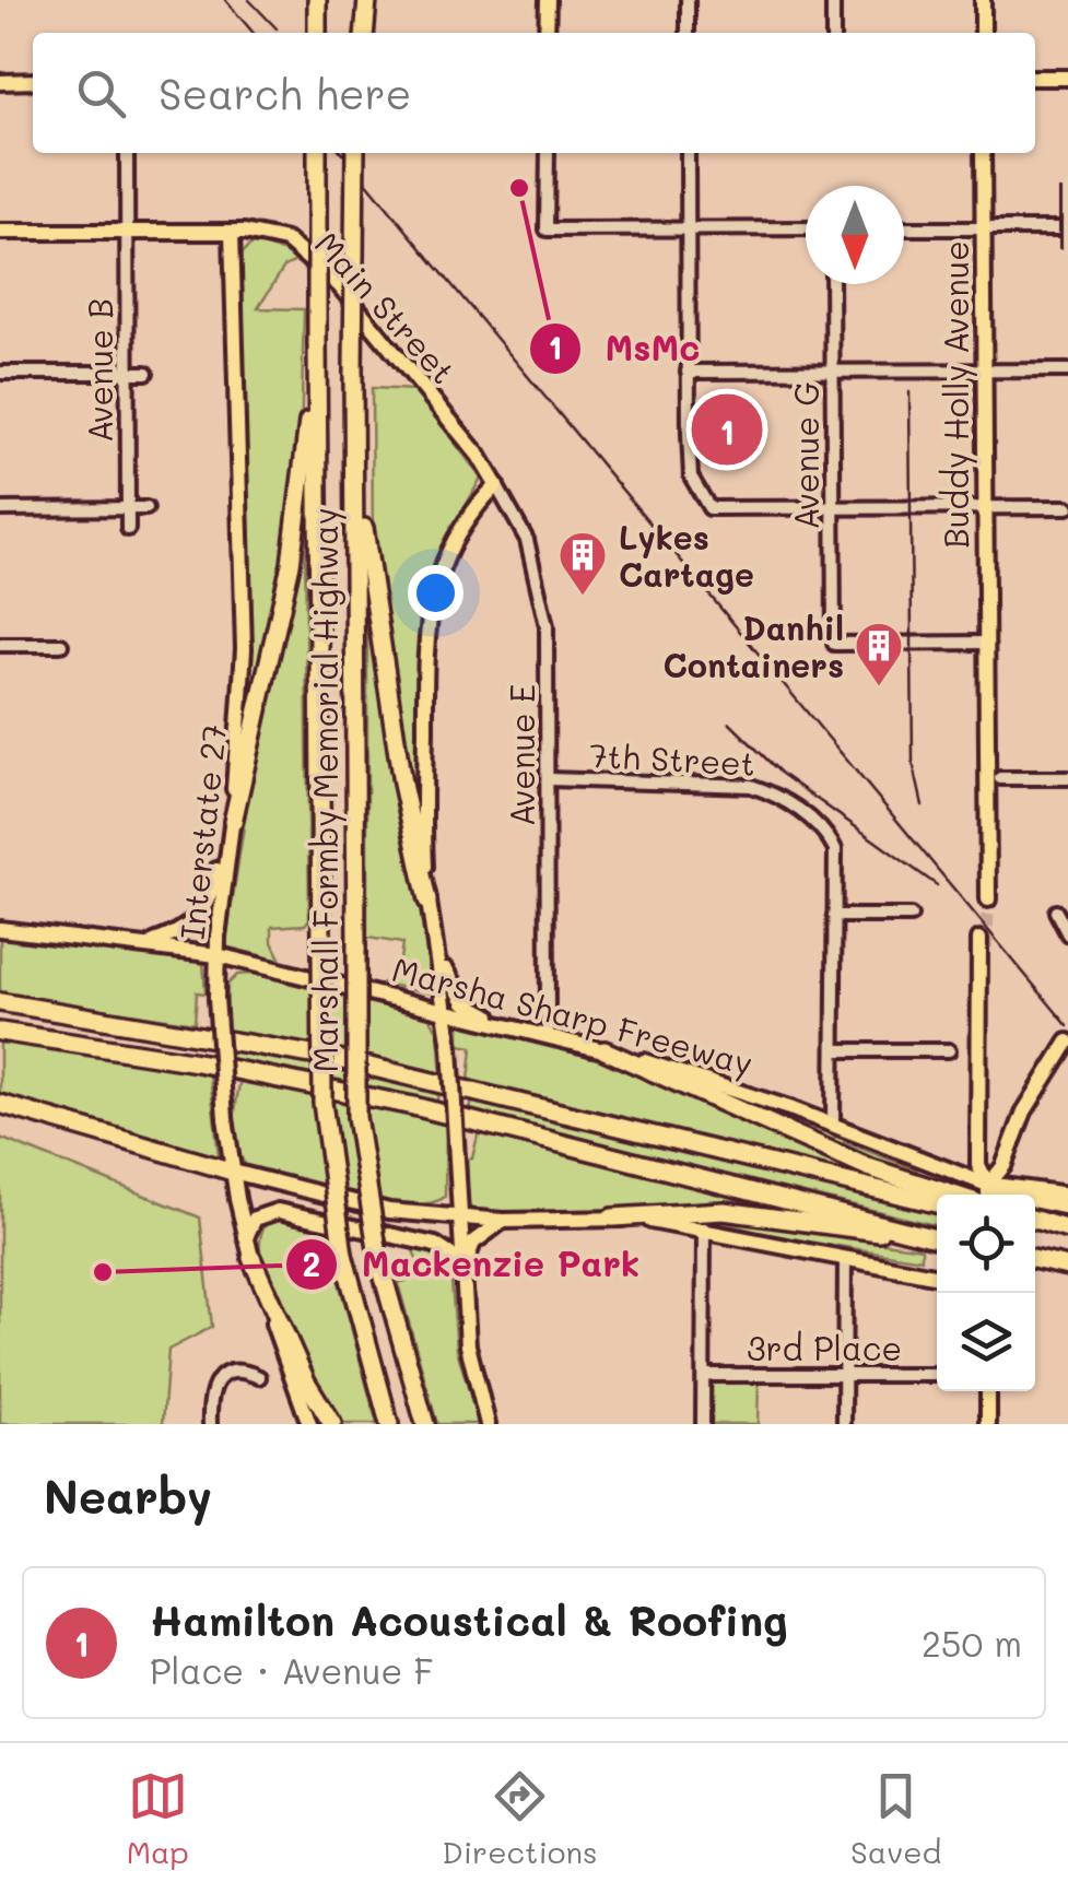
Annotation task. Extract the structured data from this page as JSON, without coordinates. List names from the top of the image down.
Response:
{
  "streets": {
    "highway": ["Marshall Formby Memorial Highway"],
    "main road": [
      "Main Street",
      "Buddy Holly Avenue",
      "Interstate 27",
      "Marsha Sharp Freeway"
    ],
    "street": [
      "Avenue B",
      "Avenue G",
      "Avenue E",
      "7th Street",
      "3rd Place"
    ]
  },
  "crossings": [
    ["Main Street", "Avenue B"],
    ["Main Street", "Avenue E"],
    ["Main Street", "Interstate 27"],
    ["Buddy Holly Avenue", "Avenue G"],
    ["Avenue E", "7th Street"],
    ["Avenue E", "Marsha Sharp Freeway"],
    ["Interstate 27", "Marsha Sharp Freeway"]
  ],
  "places": {
    "other": ["MsMc", "Mackenzie Park"],
    "building": ["Lykes Cartage", "Danhil Containers"]
  },
  "north": "bottom",
  "page": {
    "search": "Search here",
    "pins": "1",
    "heading": "Nearby",
    "list": [
      {
        "mark": "1",
        "name": "Hamilton Acoustical & Roofing",
        "note": "Place · Avenue F",
        "value": "250 m"
      }
    ],
    "nav": ["Map", "Directions", "Saved"]
  }
}
